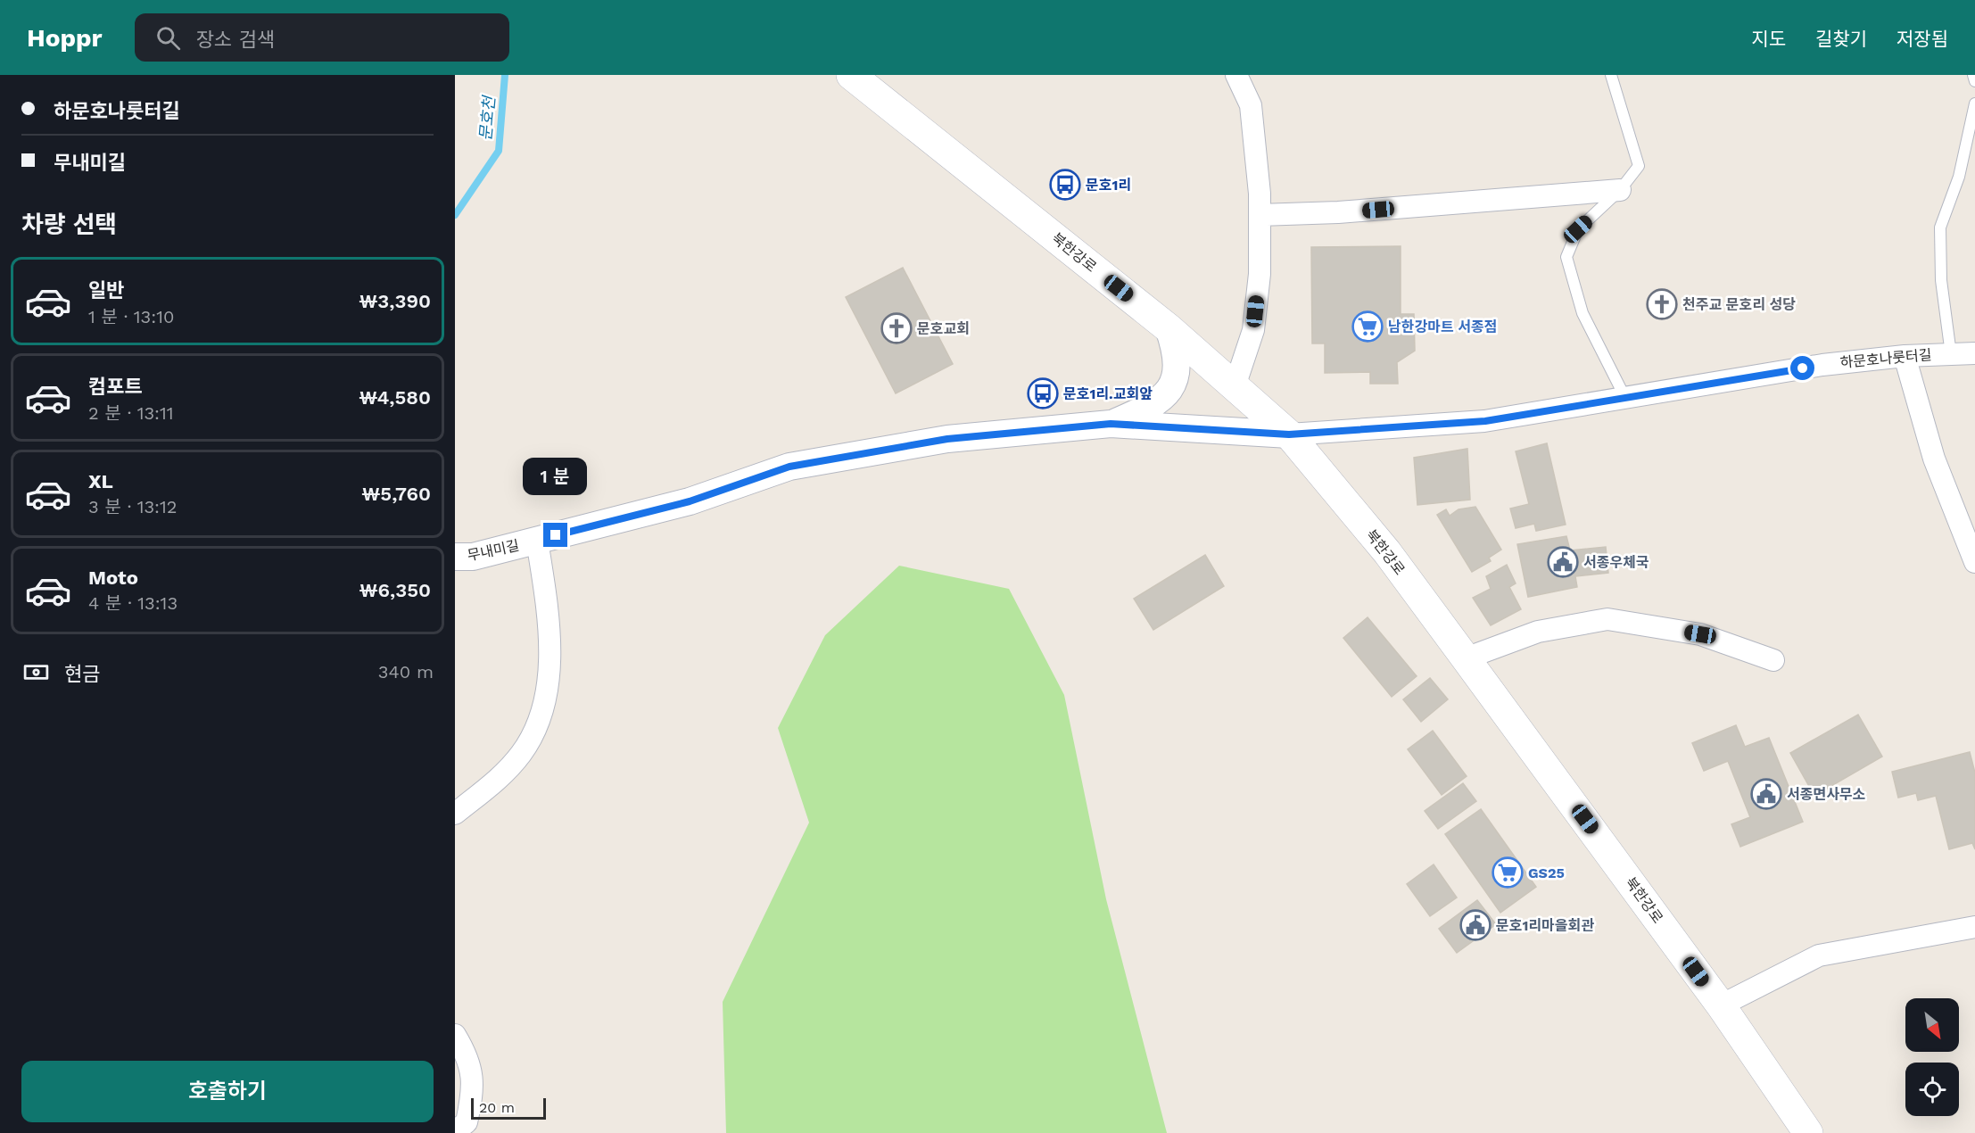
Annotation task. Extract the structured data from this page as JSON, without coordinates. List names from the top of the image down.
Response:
{
  "streets": {
    "main road": ["북한강로"],
    "street": ["하문호나룻터길", "무내미길"]
  },
  "crossings": [
    ["북한강로", "하문호나룻터길"],
    ["북한강로", "무내미길"],
    ["하문호나룻터길", "무내미길"]
  ],
  "water": ["문호천"],
  "places": {
    "bus stop": ["문호1리", "문호1리.교회앞"],
    "church": ["천주교 문호리 성당", "문호교회"],
    "supermarket": ["남한강마트 서종점", "GS25"],
    "public building": ["서종우체국", "서종면사무소", "문호1리마을회관"]
  },
  "scale_bar": "20 m",
  "north": "bottom right",
  "page": {
    "header": "Hoppr",
    "search": "장소 검색",
    "nav": ["지도", "길찾기", "저장됨"],
    "banner": ["하문호나룻터길", "무내미길"],
    "heading": "차량 선택",
    "list": [
      {
        "name": "일반",
        "note": "1 분 · 13:10",
        "value": "₩3,390"
      },
      {
        "name": "컴포트",
        "note": "2 분 · 13:11",
        "value": "₩4,580"
      },
      {
        "name": "XL",
        "note": "3 분 · 13:12",
        "value": "₩5,760"
      },
      {
        "name": "Moto",
        "note": "4 분 · 13:13",
        "value": "₩6,350"
      }
    ],
    "bubble": "1 분",
    "pay": ["현금", "340 m"],
    "buttons": "호출하기",
    "scale": "20 m"
  }
}
